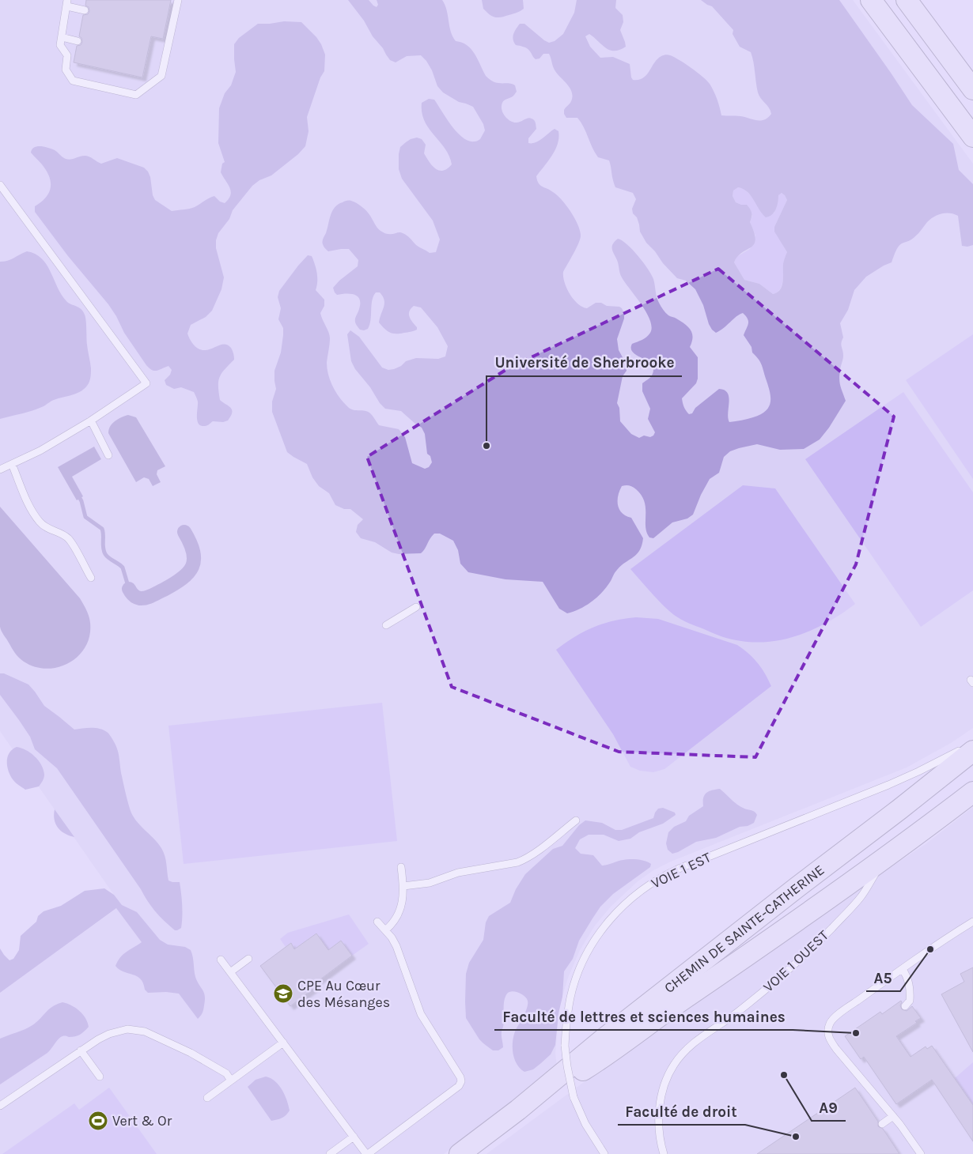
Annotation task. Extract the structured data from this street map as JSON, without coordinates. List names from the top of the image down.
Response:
{
  "streets": {
    "main road": ["CHEMIN DE SAINTE-CATHERINE"],
    "lane": ["VOIE 1 EST", "VOIE 1 OUEST"]
  },
  "crossings": [
    ["CHEMIN DE SAINTE-CATHERINE", "VOIE 1 OUEST"]
  ],
  "places": {
    "other": [
      "Université de Sherbrooke",
      "A5",
      "Faculté de lettres et sciences humaines",
      "A9",
      "Faculté de droit"
    ],
    "school or university": ["CPE Au Cœur des Mésanges"],
    "sports": ["Vert & Or"]
  }
}
